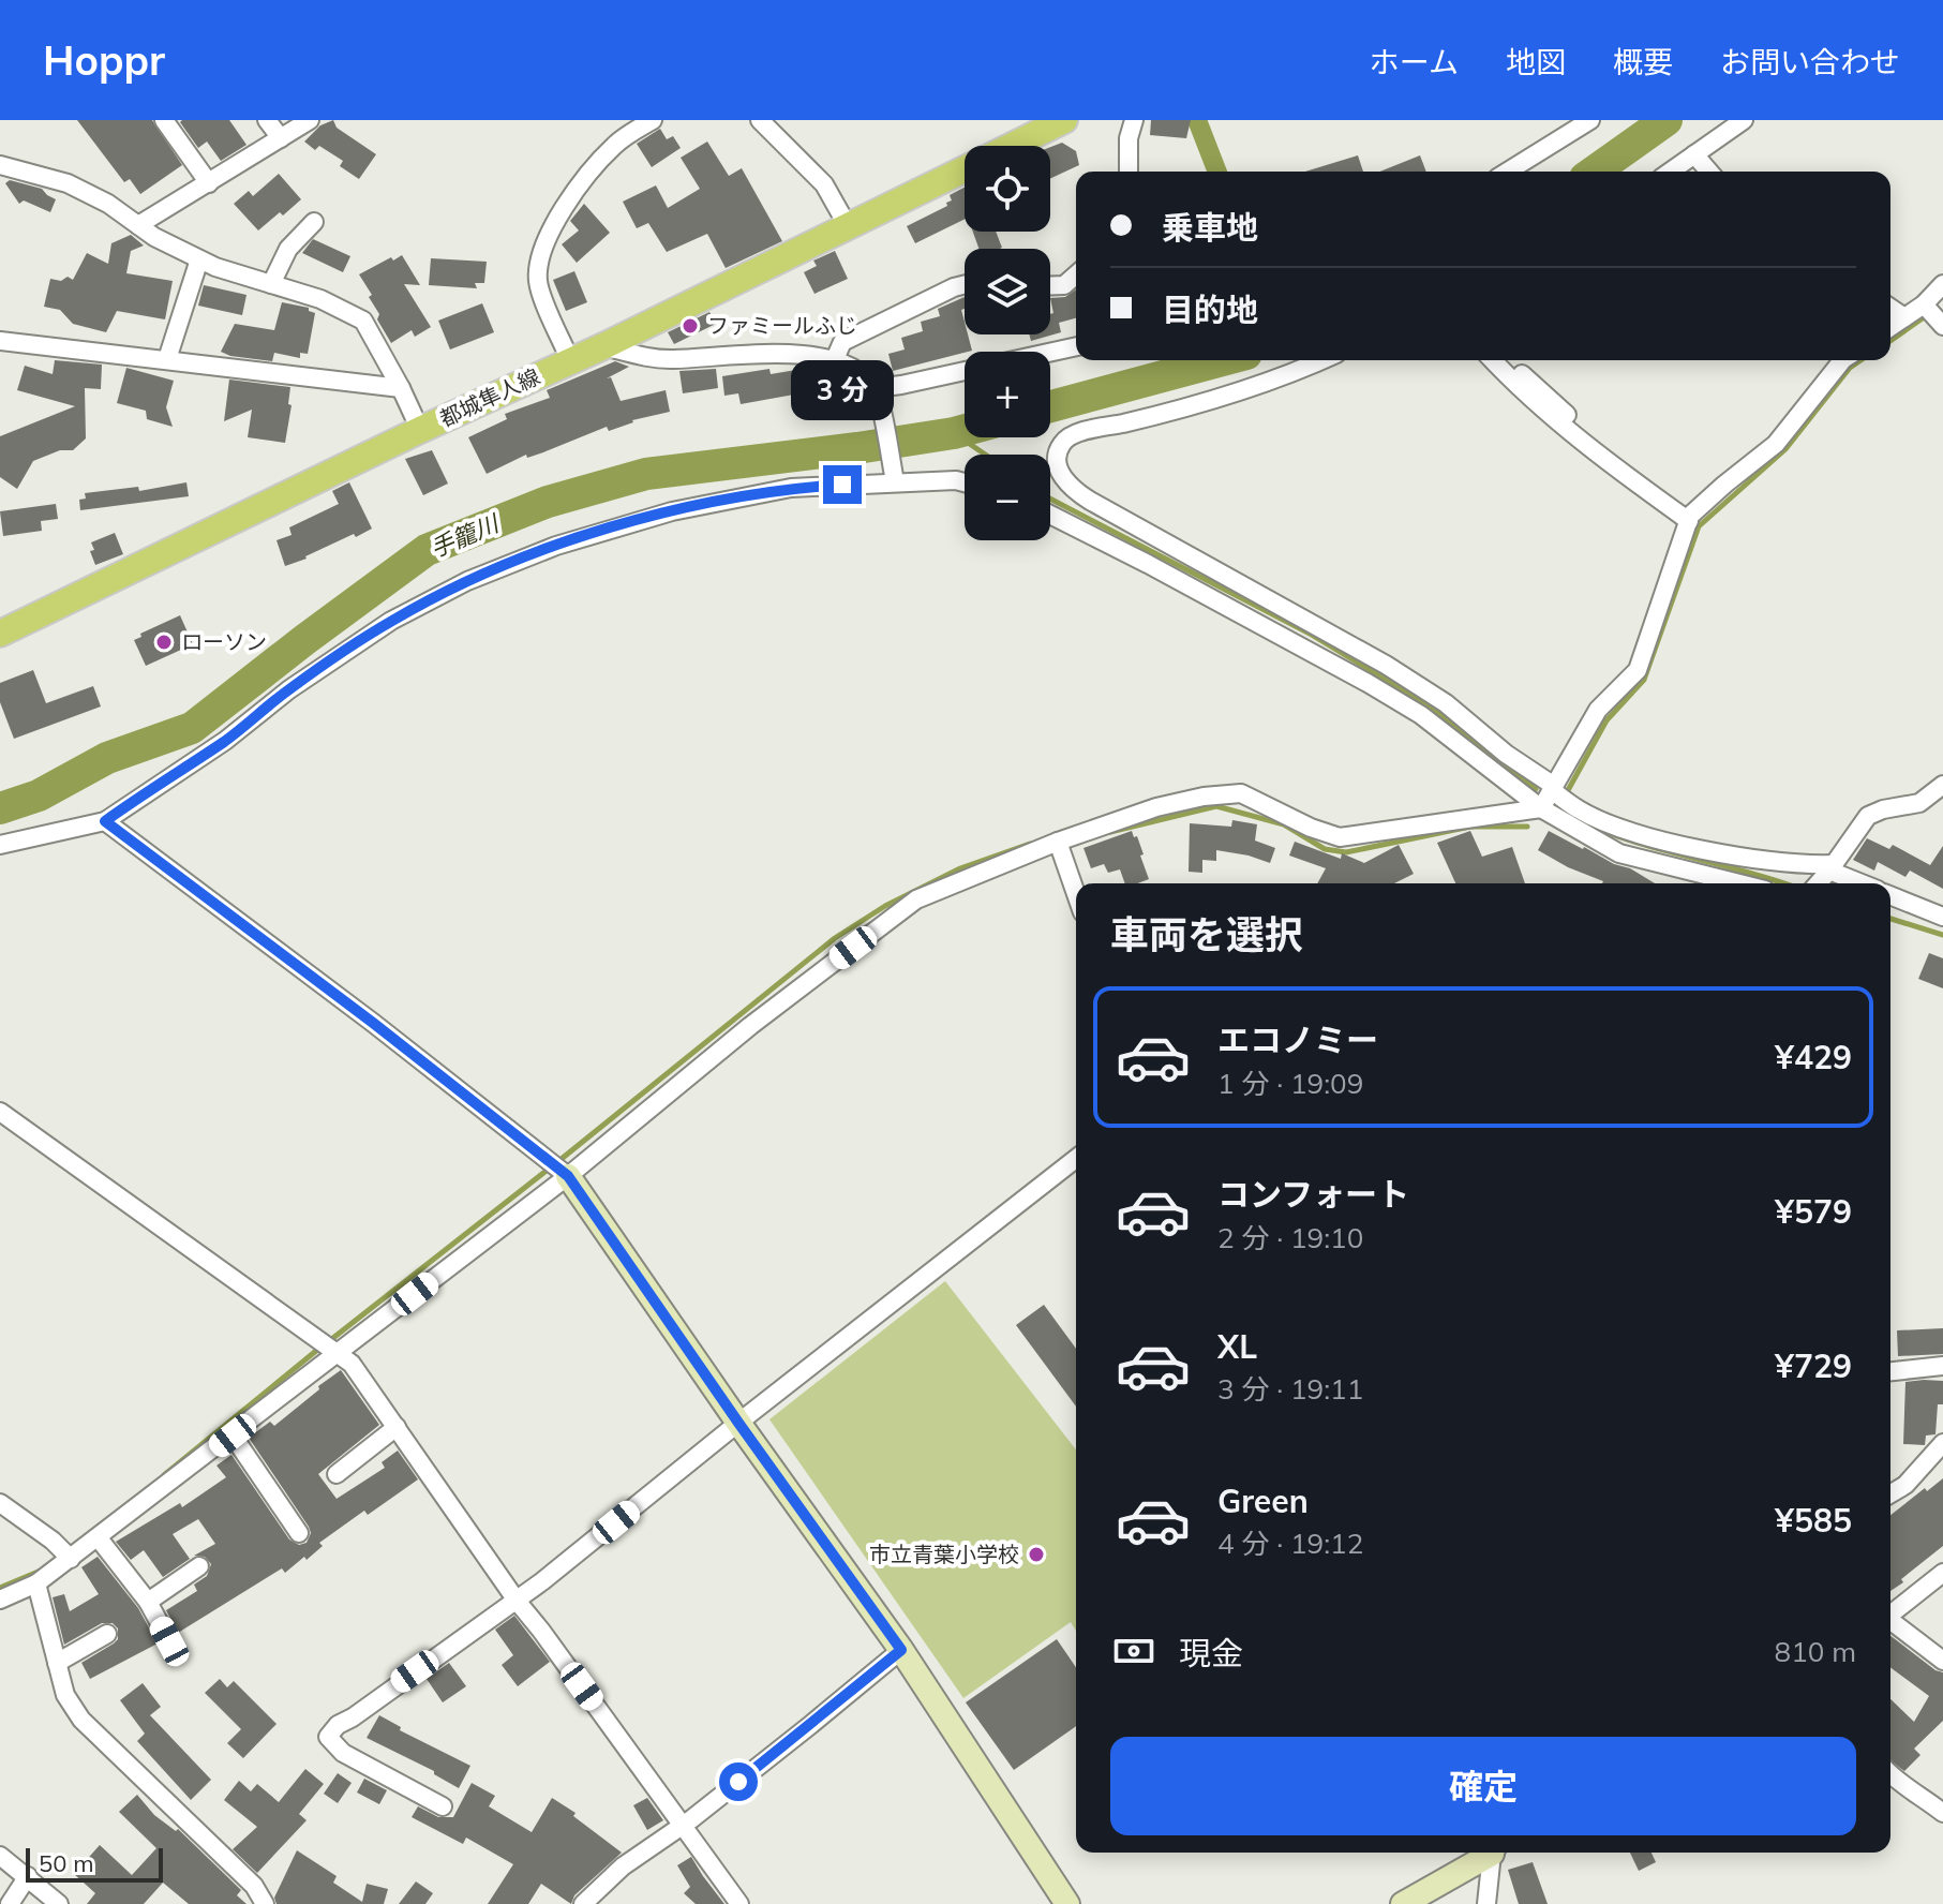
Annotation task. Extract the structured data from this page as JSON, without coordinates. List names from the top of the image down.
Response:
{
  "streets": {
    "main road": ["都城隼人線"]
  },
  "water": ["手籠川"],
  "places": ["ファミールふじ", "ローソン", "市立青葉小学校"],
  "scale_bar": "50 m",
  "page": {
    "header": "Hoppr",
    "nav": [
      "ホーム",
      "地図",
      "概要",
      "お問い合わせ"
    ],
    "map_buttons": ["+", "−"],
    "banner": ["乗車地", "目的地"],
    "bubble": "3 分",
    "heading": "車両を選択",
    "list": [
      {
        "name": "エコノミー",
        "note": "1 分 · 19:09",
        "value": "¥429"
      },
      {
        "name": "コンフォート",
        "note": "2 分 · 19:10",
        "value": "¥579"
      },
      {
        "name": "XL",
        "note": "3 分 · 19:11",
        "value": "¥729"
      },
      {
        "name": "Green",
        "note": "4 分 · 19:12",
        "value": "¥585"
      }
    ],
    "pay": ["現金", "810 m"],
    "buttons": "確定",
    "scale": "50 m"
  }
}
